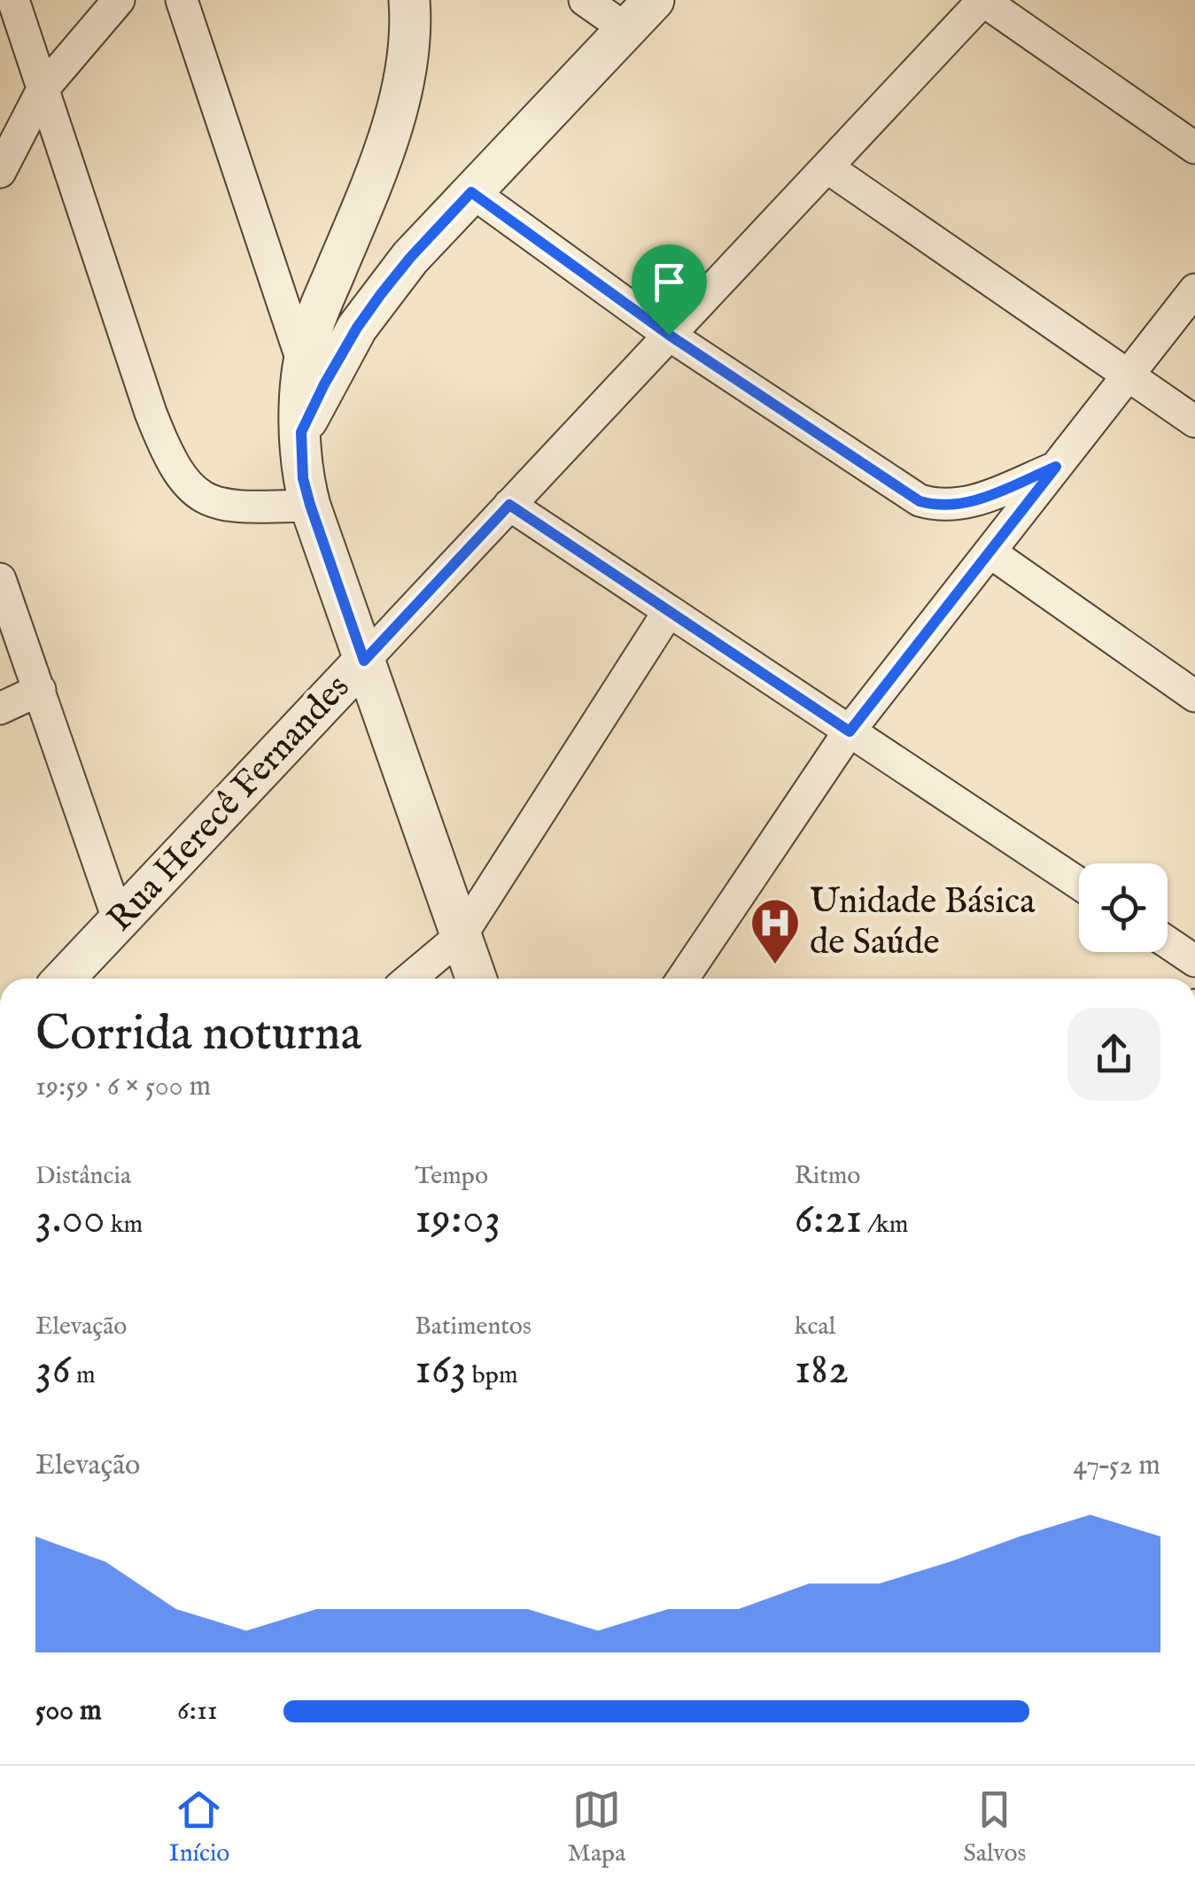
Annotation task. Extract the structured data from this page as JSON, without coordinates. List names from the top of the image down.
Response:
{
  "streets": {
    "street": ["Rua Herecê Fernandes"]
  },
  "places": {
    "hospital": ["Unidade Básica de Saúde"]
  },
  "page": {
    "heading": ["Corrida noturna", "19:59 · 6 × 500 m"],
    "stats": [
      ["Distância", "3.00 km"],
      ["Tempo", "19:03"],
      ["Ritmo", "6:21 /km"],
      ["Elevação", "36 m"],
      ["Batimentos", "163 bpm"],
      ["kcal", "182"]
    ],
    "chart": ["Elevação", "47–52 m"],
    "list": [
      {
        "name": "500 m",
        "note": "6:11"
      }
    ],
    "tabs": ["Início", "Mapa", "Salvos"]
  }
}
